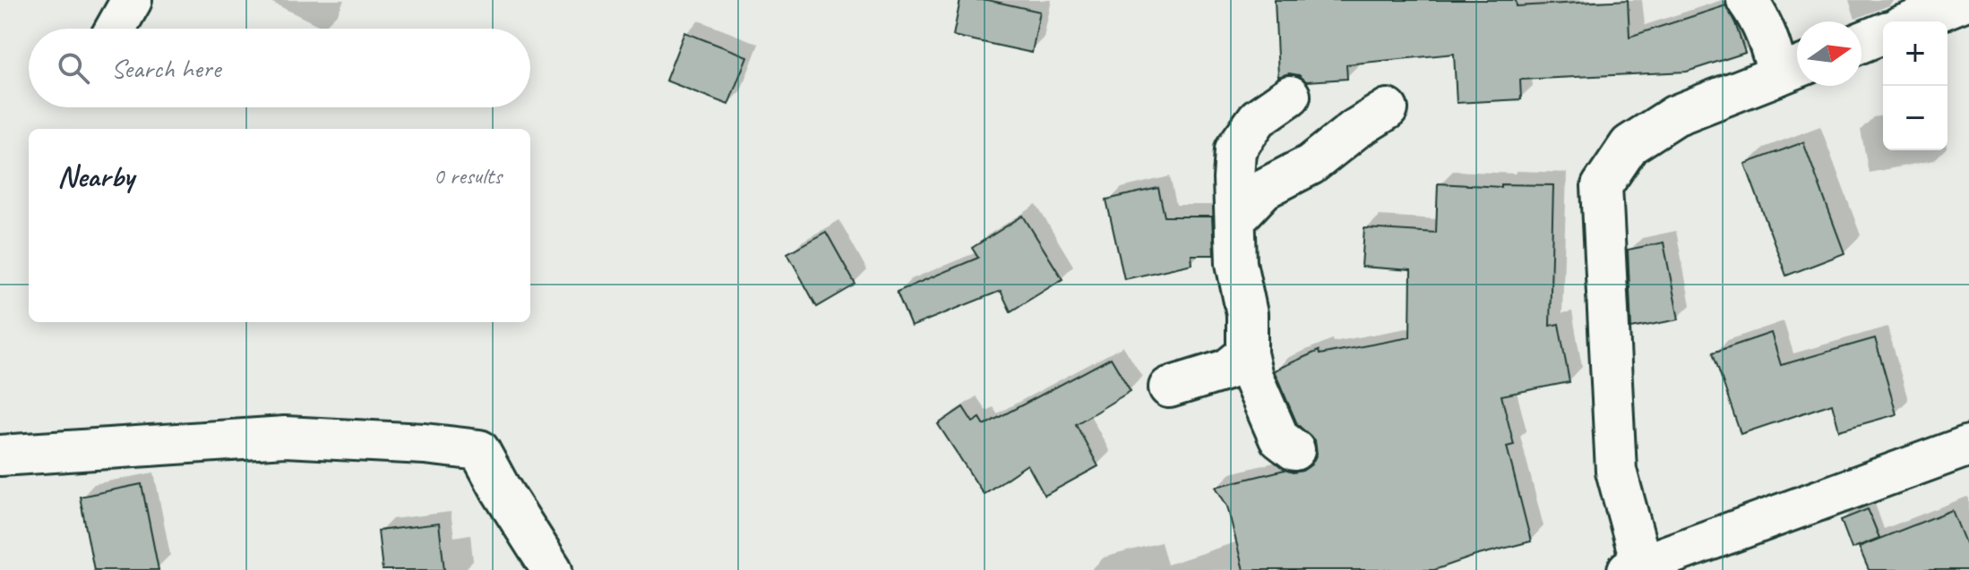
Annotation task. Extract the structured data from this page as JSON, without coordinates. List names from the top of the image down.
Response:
{
  "north": "right",
  "page": {
    "map_buttons": ["+", "−"],
    "search": "Search here",
    "heading": ["Nearby", "0 results"]
  }
}
